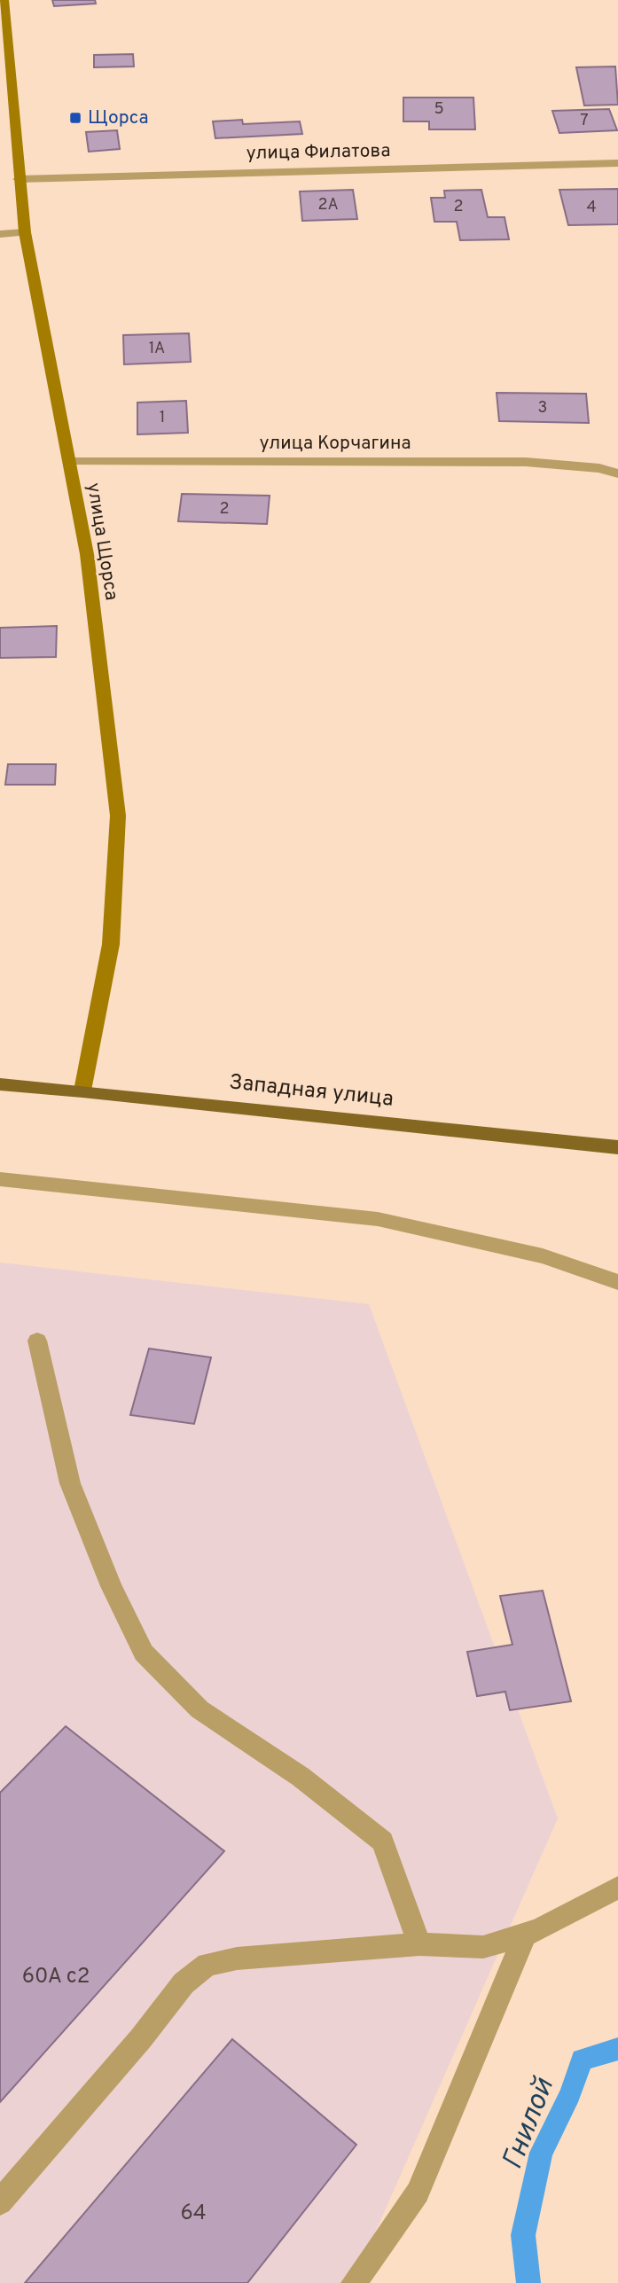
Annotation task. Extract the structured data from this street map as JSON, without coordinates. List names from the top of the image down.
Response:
{
  "streets": {
    "main road": ["улица Щорса", "Западная улица"],
    "street": ["улица Филатова", "улица Корчагина"]
  },
  "crossings": [
    ["улица Филатова", "улица Щорса"],
    ["улица Корчагина", "улица Щорса"],
    ["улица Щорса", "Западная улица"]
  ],
  "water": ["Гнилой"],
  "places": {
    "transit": ["Щорса"]
  },
  "house_numbers": [
    "5",
    "7",
    "2А",
    "2",
    "4",
    "1А",
    "3",
    "1",
    "2",
    "60А с2",
    "64"
  ]
}
